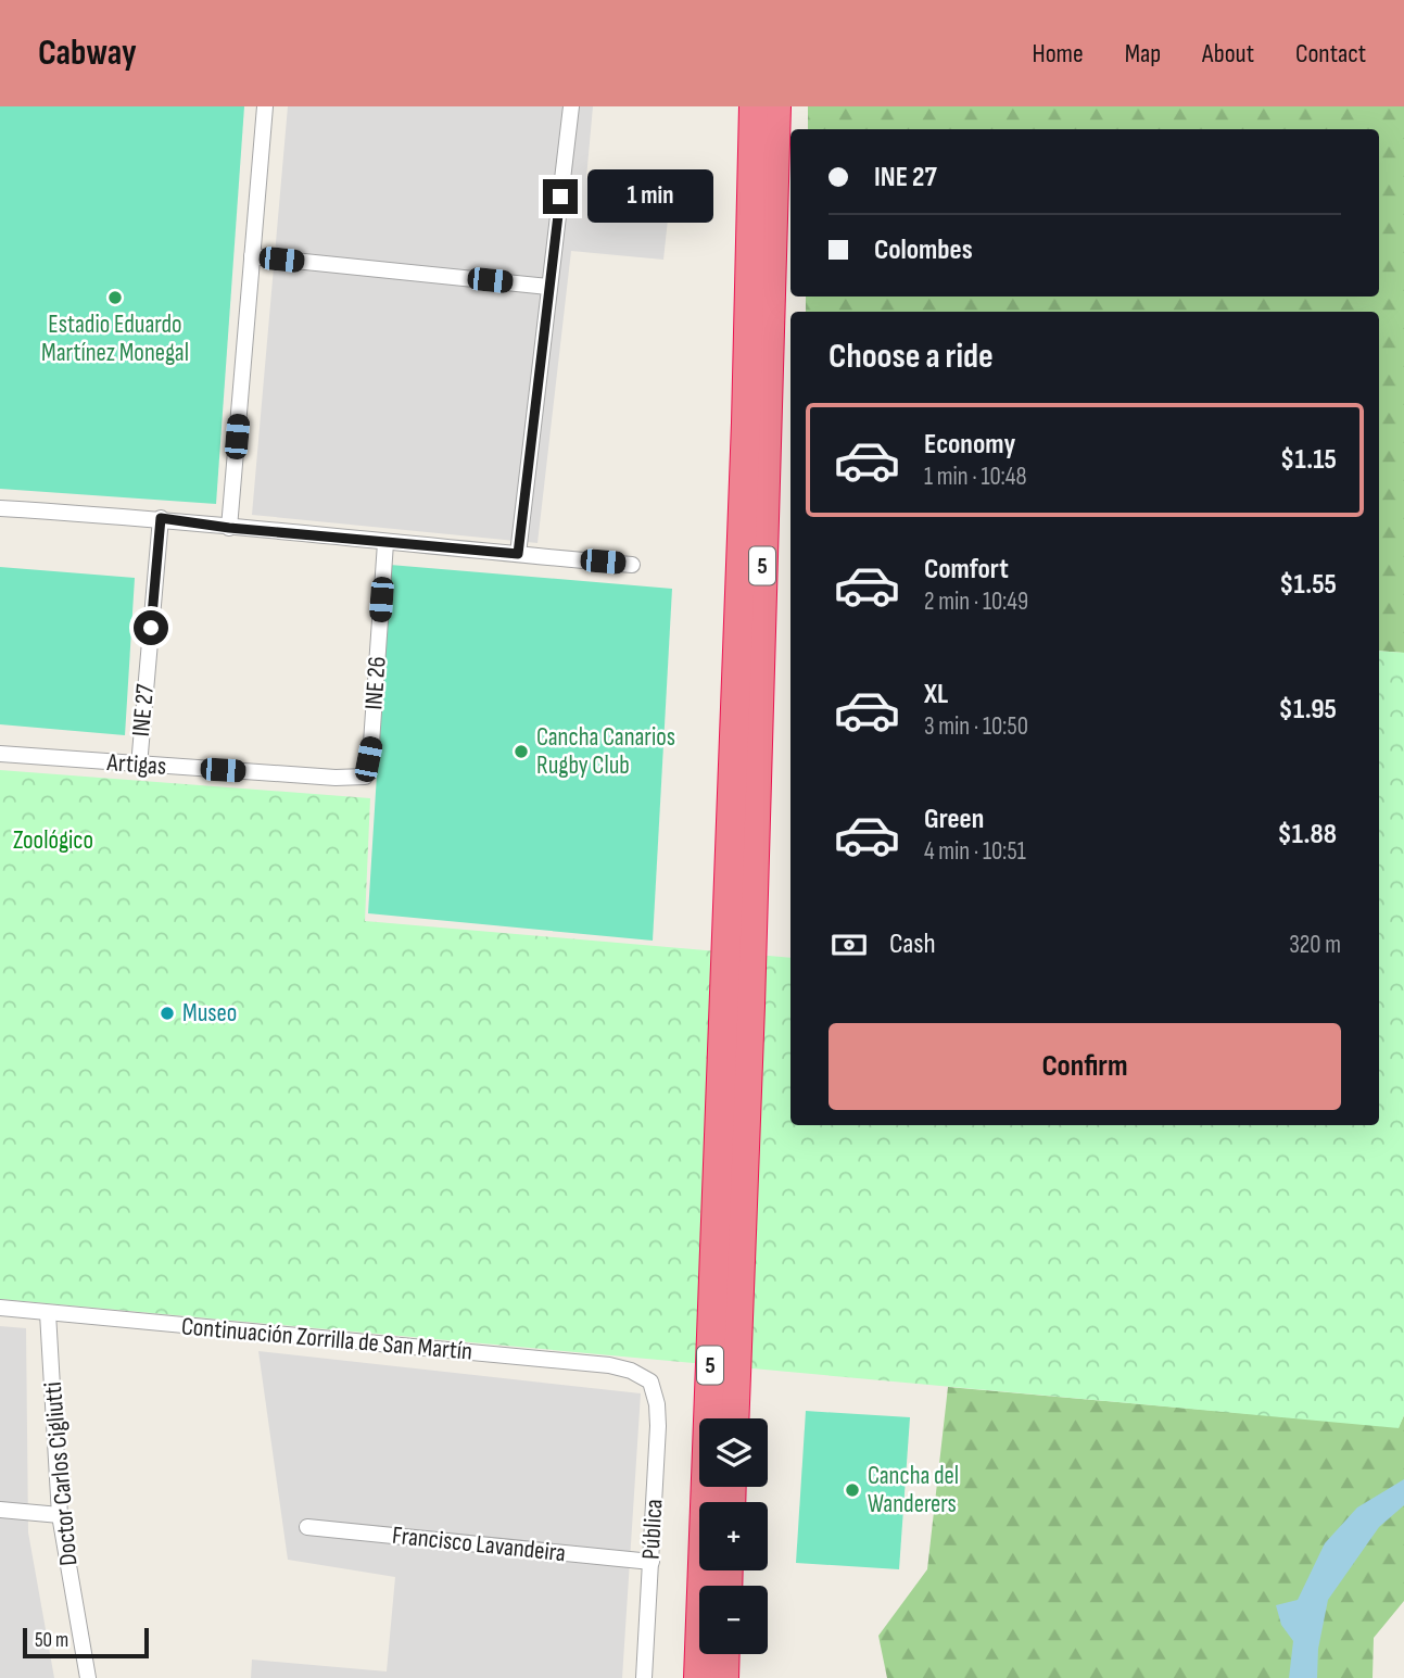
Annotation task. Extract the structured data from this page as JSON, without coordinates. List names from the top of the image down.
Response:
{
  "streets": {
    "highway": ["5"],
    "street": [
      "INE 26",
      "INE 27",
      "Artigas",
      "Continuación Zorrilla de San Martín",
      "Doctor Carlos Cigliutti",
      "Pública",
      "Francisco Lavandeira"
    ]
  },
  "crossings": [
    ["INE 26", "Artigas"],
    ["INE 27", "Artigas"],
    ["Continuación Zorrilla de San Martín", "Doctor Carlos Cigliutti"],
    ["Continuación Zorrilla de San Martín", "Pública"],
    ["Pública", "Francisco Lavandeira"]
  ],
  "parks": ["Zoológico"],
  "places": [
    "Estadio Eduardo Martínez Monegal",
    "Cancha Canarios Rugby Club",
    "Museo",
    "Cancha del Wanderers"
  ],
  "scale_bar": "50 m",
  "page": {
    "header": "Cabway",
    "nav": [
      "Home",
      "Map",
      "About",
      "Contact"
    ],
    "banner": ["INE 27", "Colombes"],
    "bubble": "1 min",
    "heading": "Choose a ride",
    "list": [
      {
        "name": "Economy",
        "note": "1 min · 10:48",
        "value": "$1.15"
      },
      {
        "name": "Comfort",
        "note": "2 min · 10:49",
        "value": "$1.55"
      },
      {
        "name": "XL",
        "note": "3 min · 10:50",
        "value": "$1.95"
      },
      {
        "name": "Green",
        "note": "4 min · 10:51",
        "value": "$1.88"
      }
    ],
    "pay": ["Cash", "320 m"],
    "buttons": "Confirm",
    "map_buttons": ["+", "−"],
    "scale": "50 m"
  }
}
